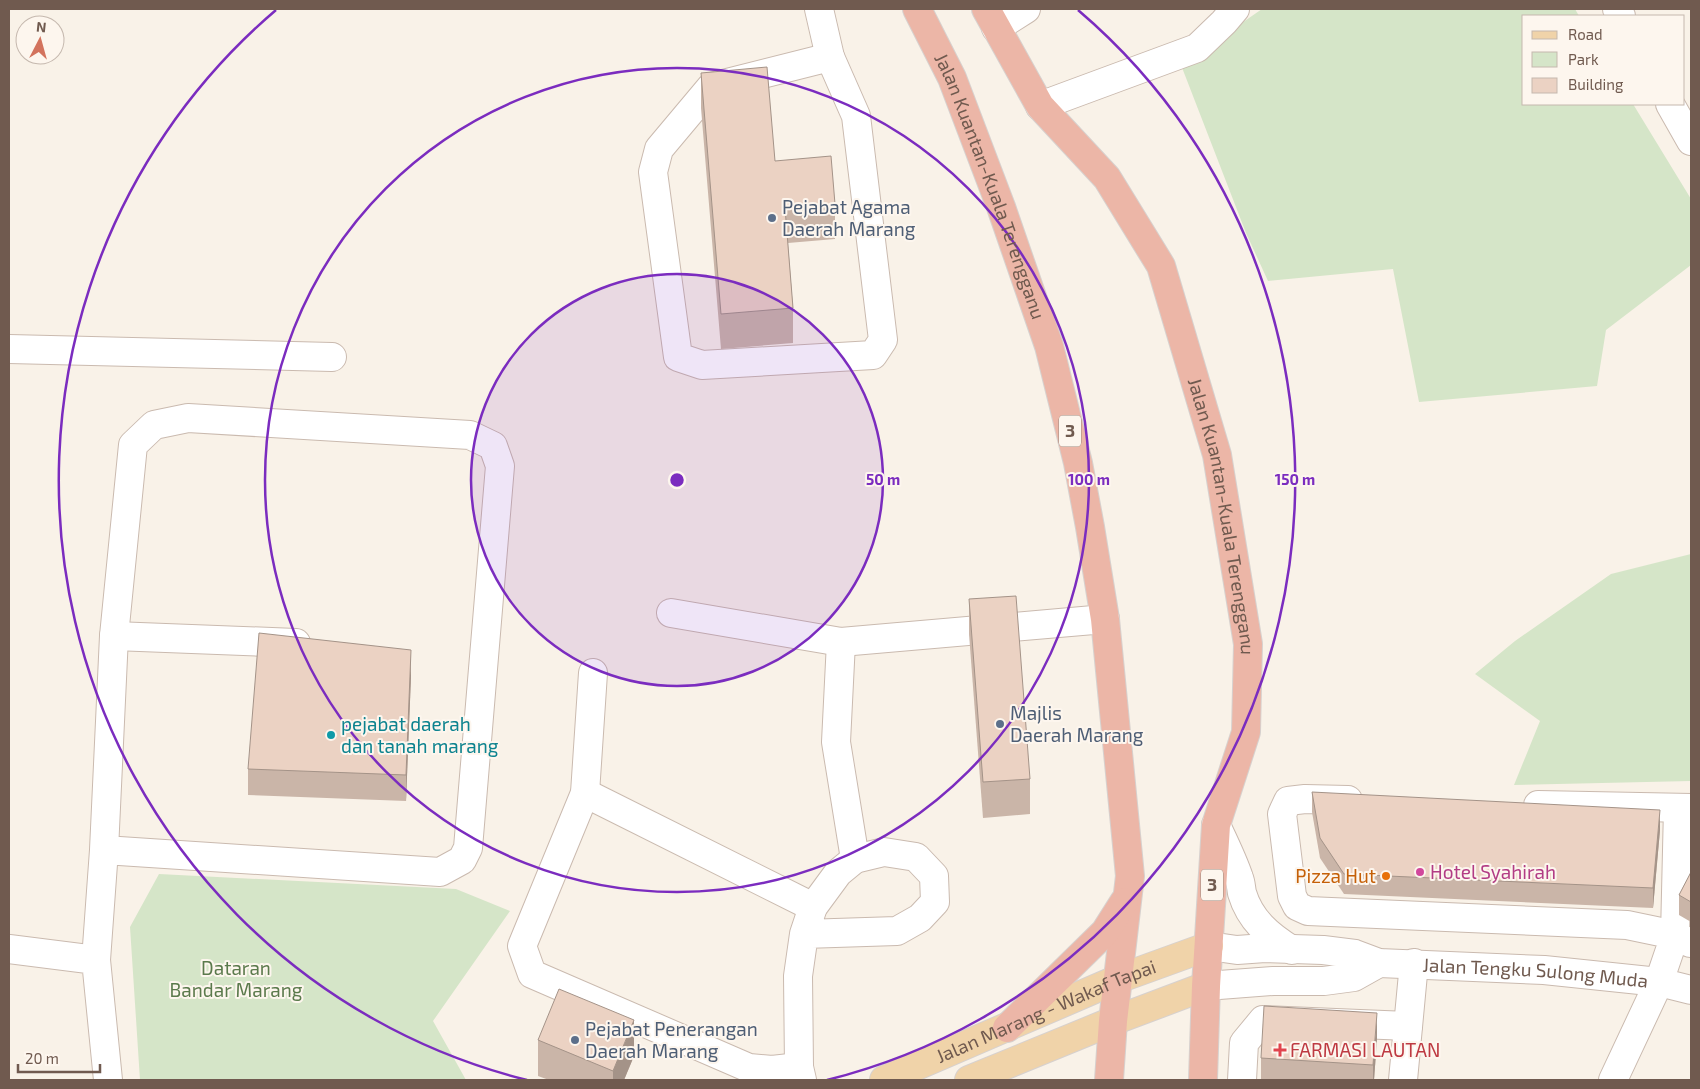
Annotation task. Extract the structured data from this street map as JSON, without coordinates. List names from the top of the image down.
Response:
{
  "streets": {
    "highway": ["Jalan Kuantan-Kuala Terengganu", "3"],
    "main road": ["Jalan Marang - Wakaf Tapai"],
    "street": ["Jalan Tengku Sulong Muda"]
  },
  "crossings": [
    ["Jalan Kuantan-Kuala Terengganu", "Jalan Tengku Sulong Muda"],
    ["Jalan Kuantan-Kuala Terengganu", "Jalan Marang - Wakaf Tapai"],
    ["Jalan Tengku Sulong Muda", "Jalan Marang - Wakaf Tapai"]
  ],
  "parks": ["Dataran Bandar Marang"],
  "places": {
    "other": [
      "Pejabat Agama Daerah Marang",
      "Majlis Daerah Marang",
      "pejabat daerah dan tanah marang",
      "Hotel Syahirah",
      "Pizza Hut",
      "Pejabat Penerangan Daerah Marang"
    ],
    "health": ["FARMASI LAUTAN"]
  },
  "legend": ["Road", "Park", "Building"],
  "scale_bar": "20 m",
  "north": "top",
  "rings": ["50 m", "100 m", "150 m"]
}
